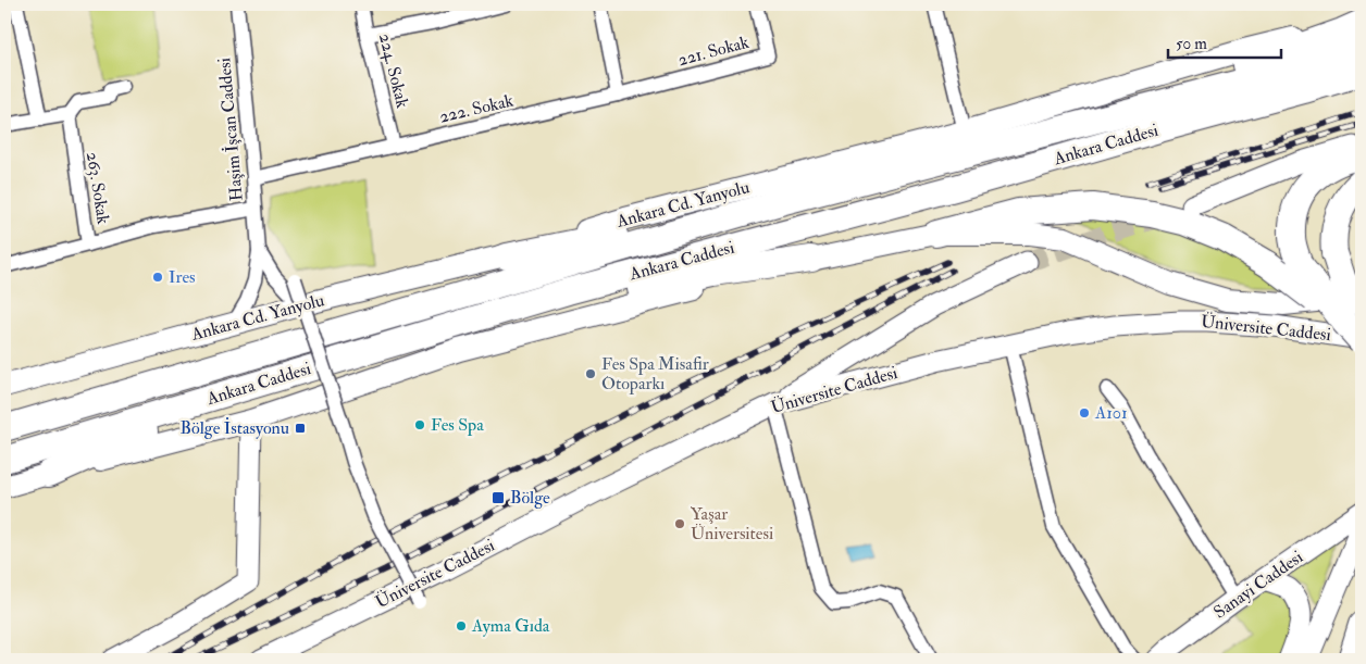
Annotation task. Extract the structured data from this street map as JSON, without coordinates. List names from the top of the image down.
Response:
{
  "streets": {
    "highway": ["Ankara Caddesi"],
    "main road": ["Ankara Cd. Yanyolu", "Üniversite Caddesi", "Sanayi Caddesi"],
    "street": [
      "221. Sokak",
      "224. Sokak",
      "222. Sokak",
      "Haşim İşcan Caddesi",
      "263. Sokak"
    ]
  },
  "crossings": [
    ["221. Sokak", "222. Sokak"],
    ["224. Sokak", "222. Sokak"],
    ["222. Sokak", "Haşim İşcan Caddesi"]
  ],
  "places": {
    "other": [
      "Ires",
      "Fes Spa Misafir Otoparkı",
      "A101",
      "Fes Spa",
      "Yaşar Üniversitesi",
      "Ayma Gıda"
    ],
    "transit": ["Bölge İstasyonu", "Bölge"]
  },
  "scale_bar": "50 m"
}
